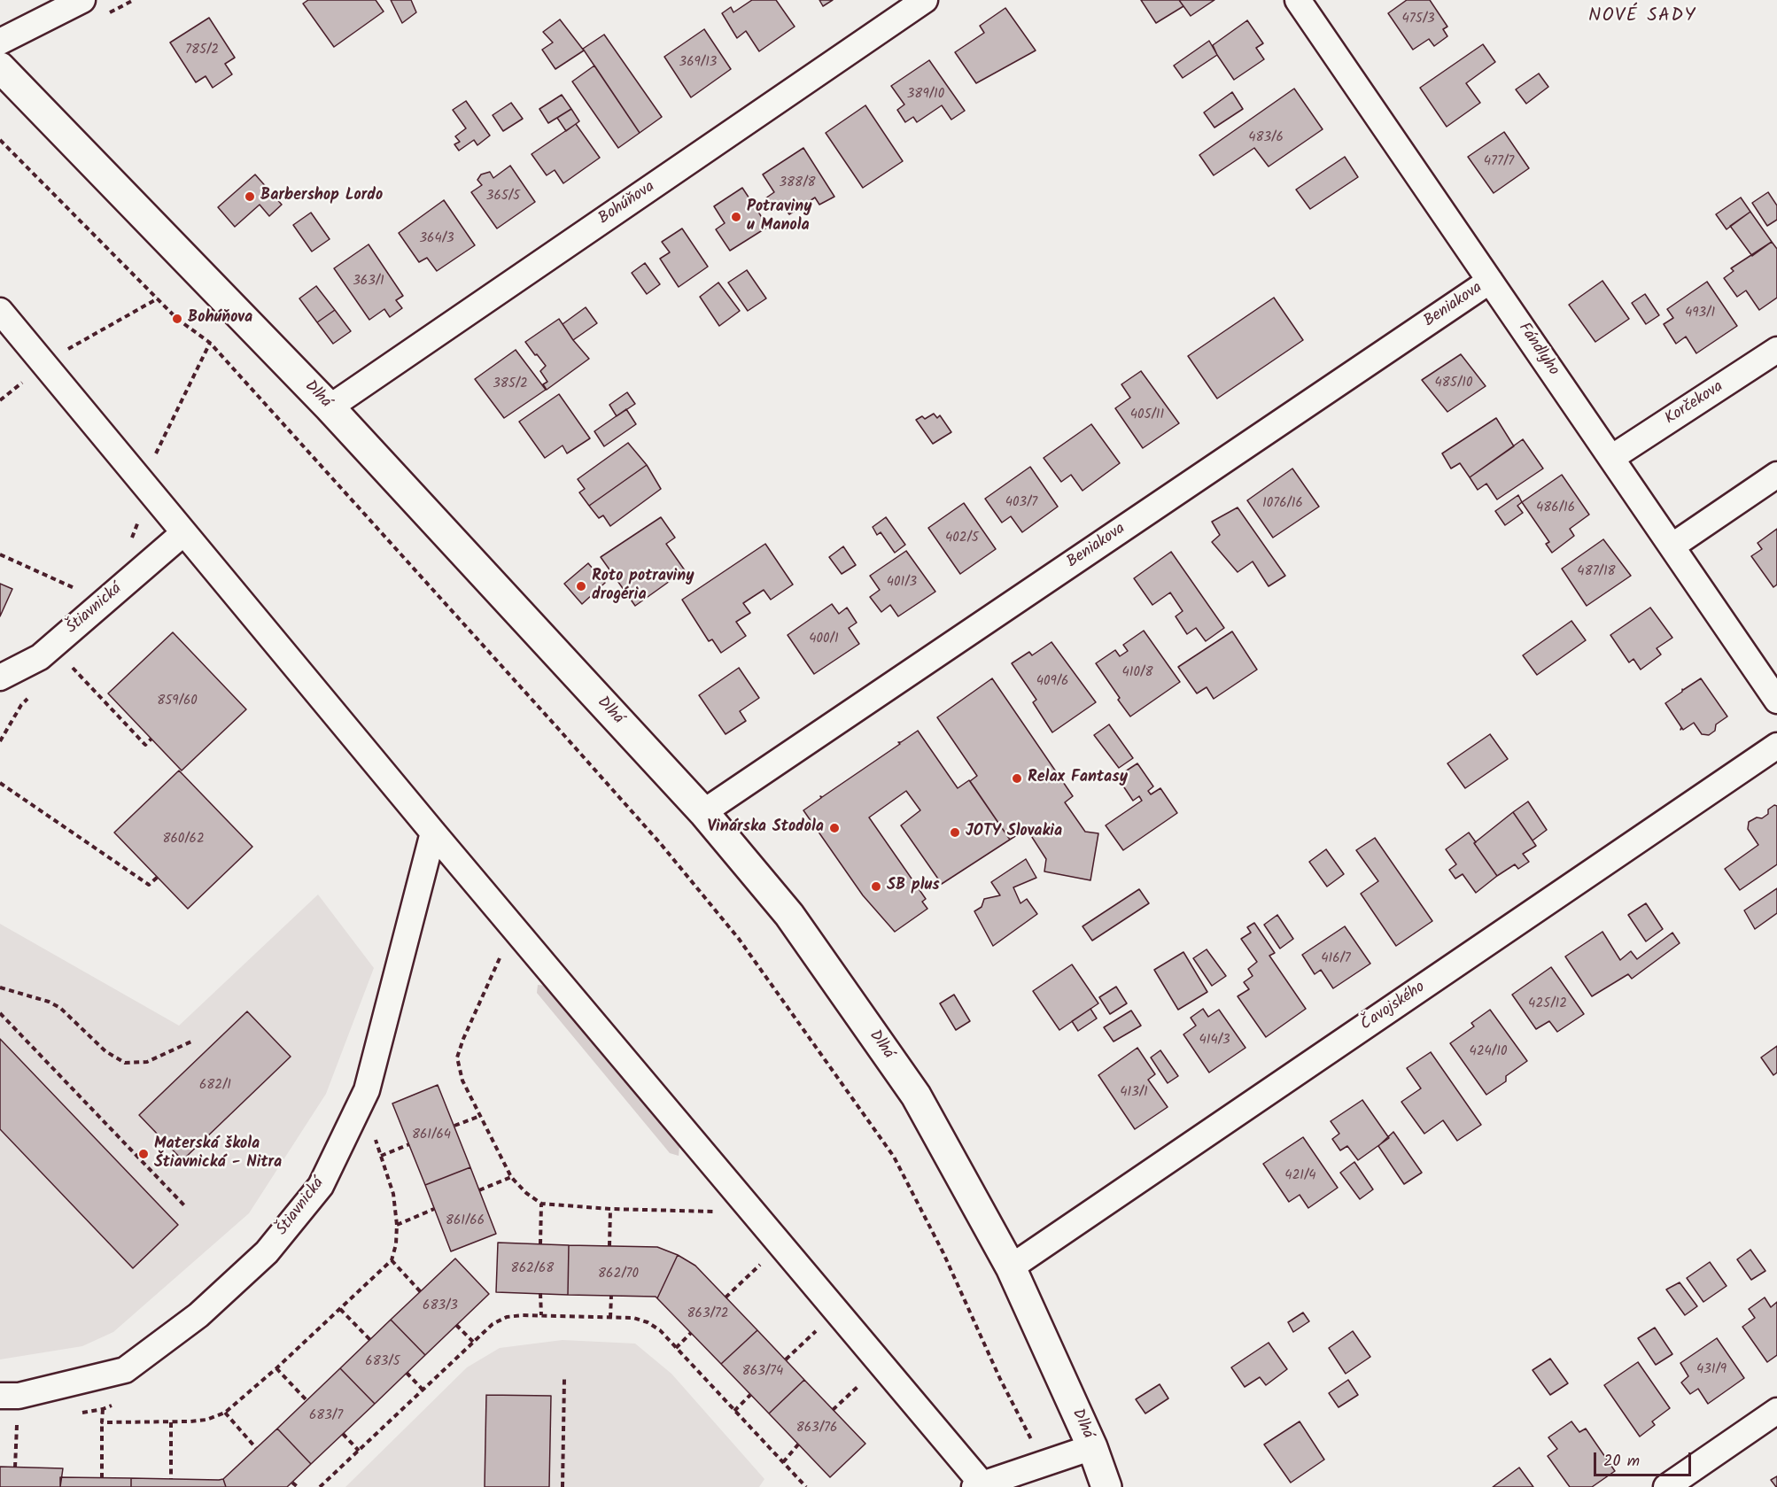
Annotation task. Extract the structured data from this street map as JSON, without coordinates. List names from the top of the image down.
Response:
{
  "streets": {
    "street": [
      "Bohúňova",
      "Beniakova",
      "Fándlyho",
      "Dlhá",
      "Korčekova",
      "Štiavnická",
      "Čavojského"
    ]
  },
  "crossings": [
    ["Bohúňova", "Dlhá"],
    ["Beniakova", "Fándlyho"],
    ["Beniakova", "Dlhá"],
    ["Fándlyho", "Korčekova"],
    ["Dlhá", "Štiavnická"],
    ["Dlhá", "Čavojského"]
  ],
  "districts": ["NOVÉ SADY"],
  "places": [
    "Barbershop Lordo",
    "Potraviny u Manola",
    "Bohúňova",
    "Roto potraviny drogéria",
    "Relax Fantasy",
    "Vinárska Stodola",
    "JOTY Slovakia",
    "SB plus",
    "Materská škola Štiavnická - Nitra"
  ],
  "house_numbers": [
    "475/3",
    "785/2",
    "369/13",
    "389/10",
    "483/6",
    "477/7",
    "388/8",
    "365/5",
    "364/3",
    "363/1",
    "493/1",
    "485/10",
    "385/2",
    "405/11",
    "403/7",
    "1076/16",
    "486/16",
    "402/5",
    "487/18",
    "401/3",
    "400/1",
    "410/8",
    "409/6",
    "859/60",
    "860/62",
    "416/7",
    "425/12",
    "414/3",
    "424/10",
    "682/1",
    "413/1",
    "861/64",
    "421/4",
    "861/66",
    "862/68",
    "862/70",
    "683/3",
    "863/72",
    "683/5",
    "431/9",
    "863/74",
    "683/7",
    "863/76"
  ],
  "scale_bar": "20 m"
}
